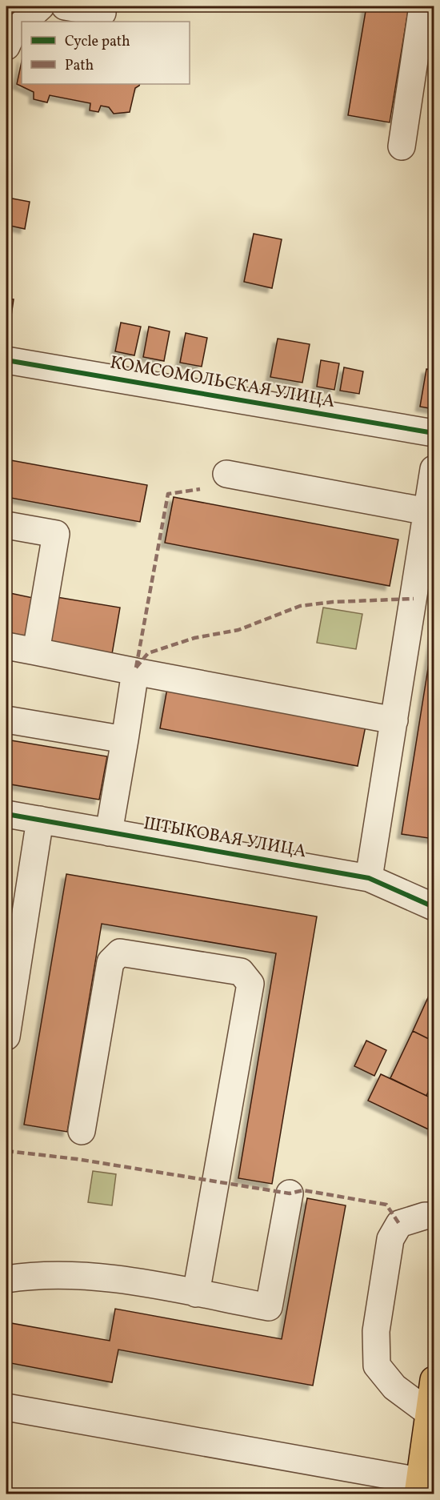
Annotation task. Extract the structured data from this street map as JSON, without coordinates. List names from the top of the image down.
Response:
{
  "streets": {
    "street": ["КОМСОМОЛЬСКАЯ УЛИЦА", "ШТЫКОВАЯ УЛИЦА"]
  },
  "legend": ["Cycle path", "Path"]
}
